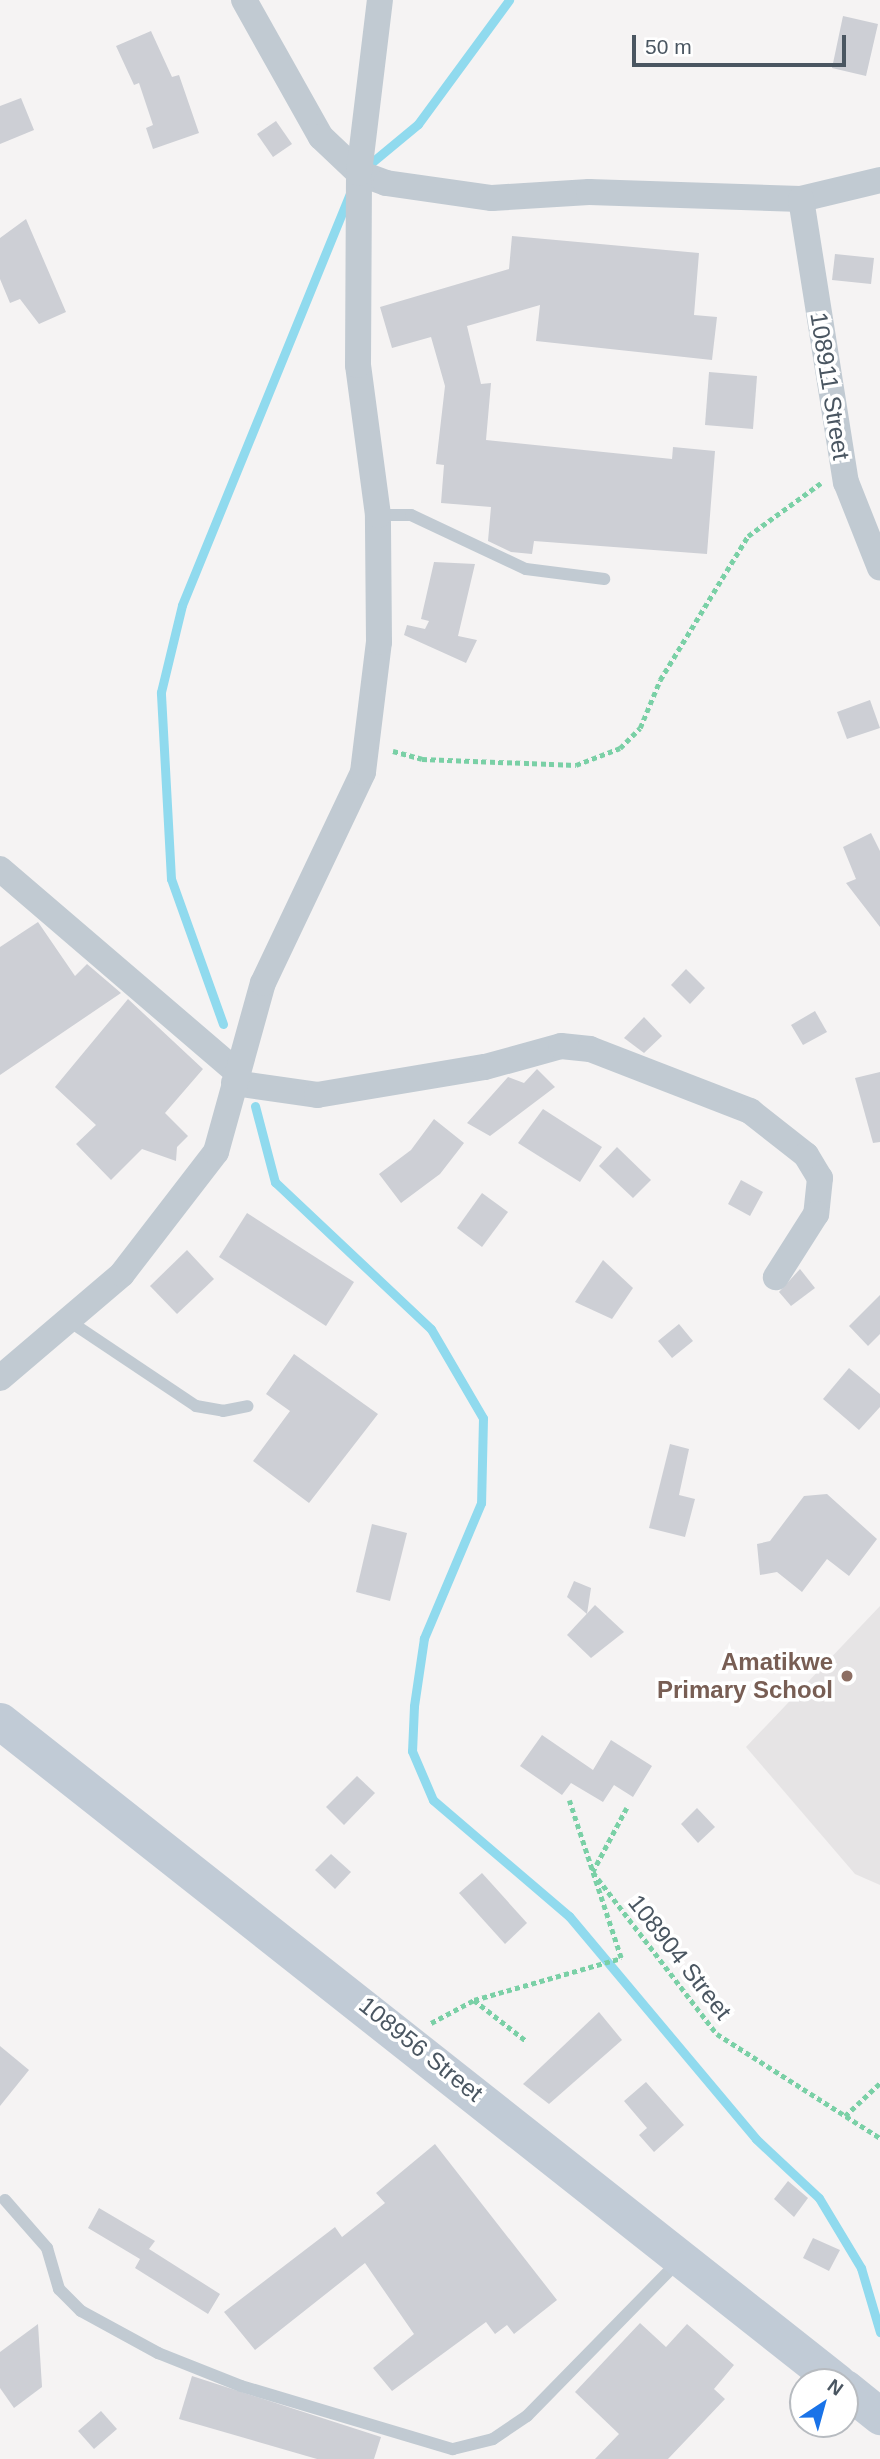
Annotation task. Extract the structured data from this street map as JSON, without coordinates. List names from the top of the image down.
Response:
{
  "streets": {
    "street": ["108911 Street", "108956 Street"],
    "path": ["108904 Street"]
  },
  "places": ["Amatikwe Primary School"],
  "scale_bar": "50 m",
  "north": "top right"
}
